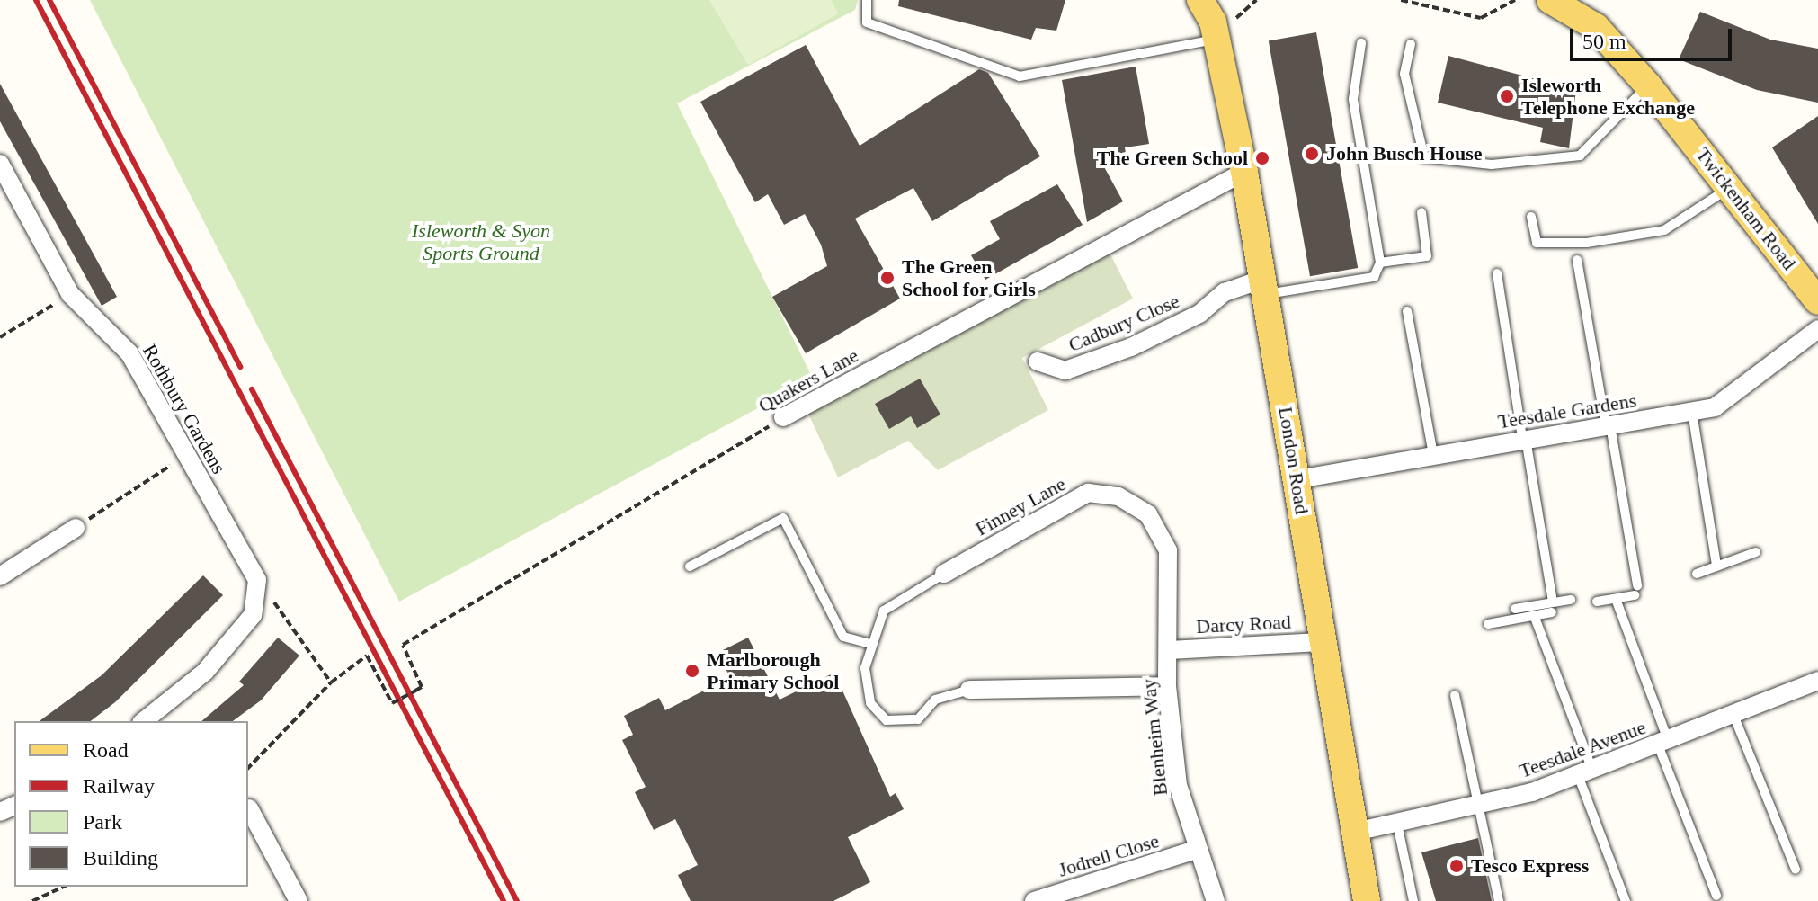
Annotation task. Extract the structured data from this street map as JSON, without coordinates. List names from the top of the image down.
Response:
{
  "streets": {
    "main road": ["Twickenham Road", "London Road"],
    "street": [
      "Cadbury Close",
      "Quakers Lane",
      "Rothbury Gardens",
      "Teesdale Gardens",
      "Finney Lane",
      "Darcy Road",
      "Blenheim Way",
      "Teesdale Avenue",
      "Jodrell Close"
    ]
  },
  "crossings": [
    ["Cadbury Close", "London Road"],
    ["Quakers Lane", "London Road"],
    ["Teesdale Gardens", "London Road"],
    ["London Road", "Darcy Road"],
    ["London Road", "Teesdale Avenue"],
    ["Finney Lane", "Darcy Road"],
    ["Finney Lane", "Blenheim Way"],
    ["Darcy Road", "Blenheim Way"],
    ["Blenheim Way", "Jodrell Close"]
  ],
  "parks": ["Isleworth & Syon Sports Ground"],
  "places": [
    "Isleworth Telephone Exchange",
    "John Busch House",
    "The Green School",
    "The Green School for Girls",
    "Marlborough Primary School",
    "Tesco Express"
  ],
  "legend": [
    "Road",
    "Railway",
    "Park",
    "Building"
  ],
  "scale_bar": "50 m"
}
